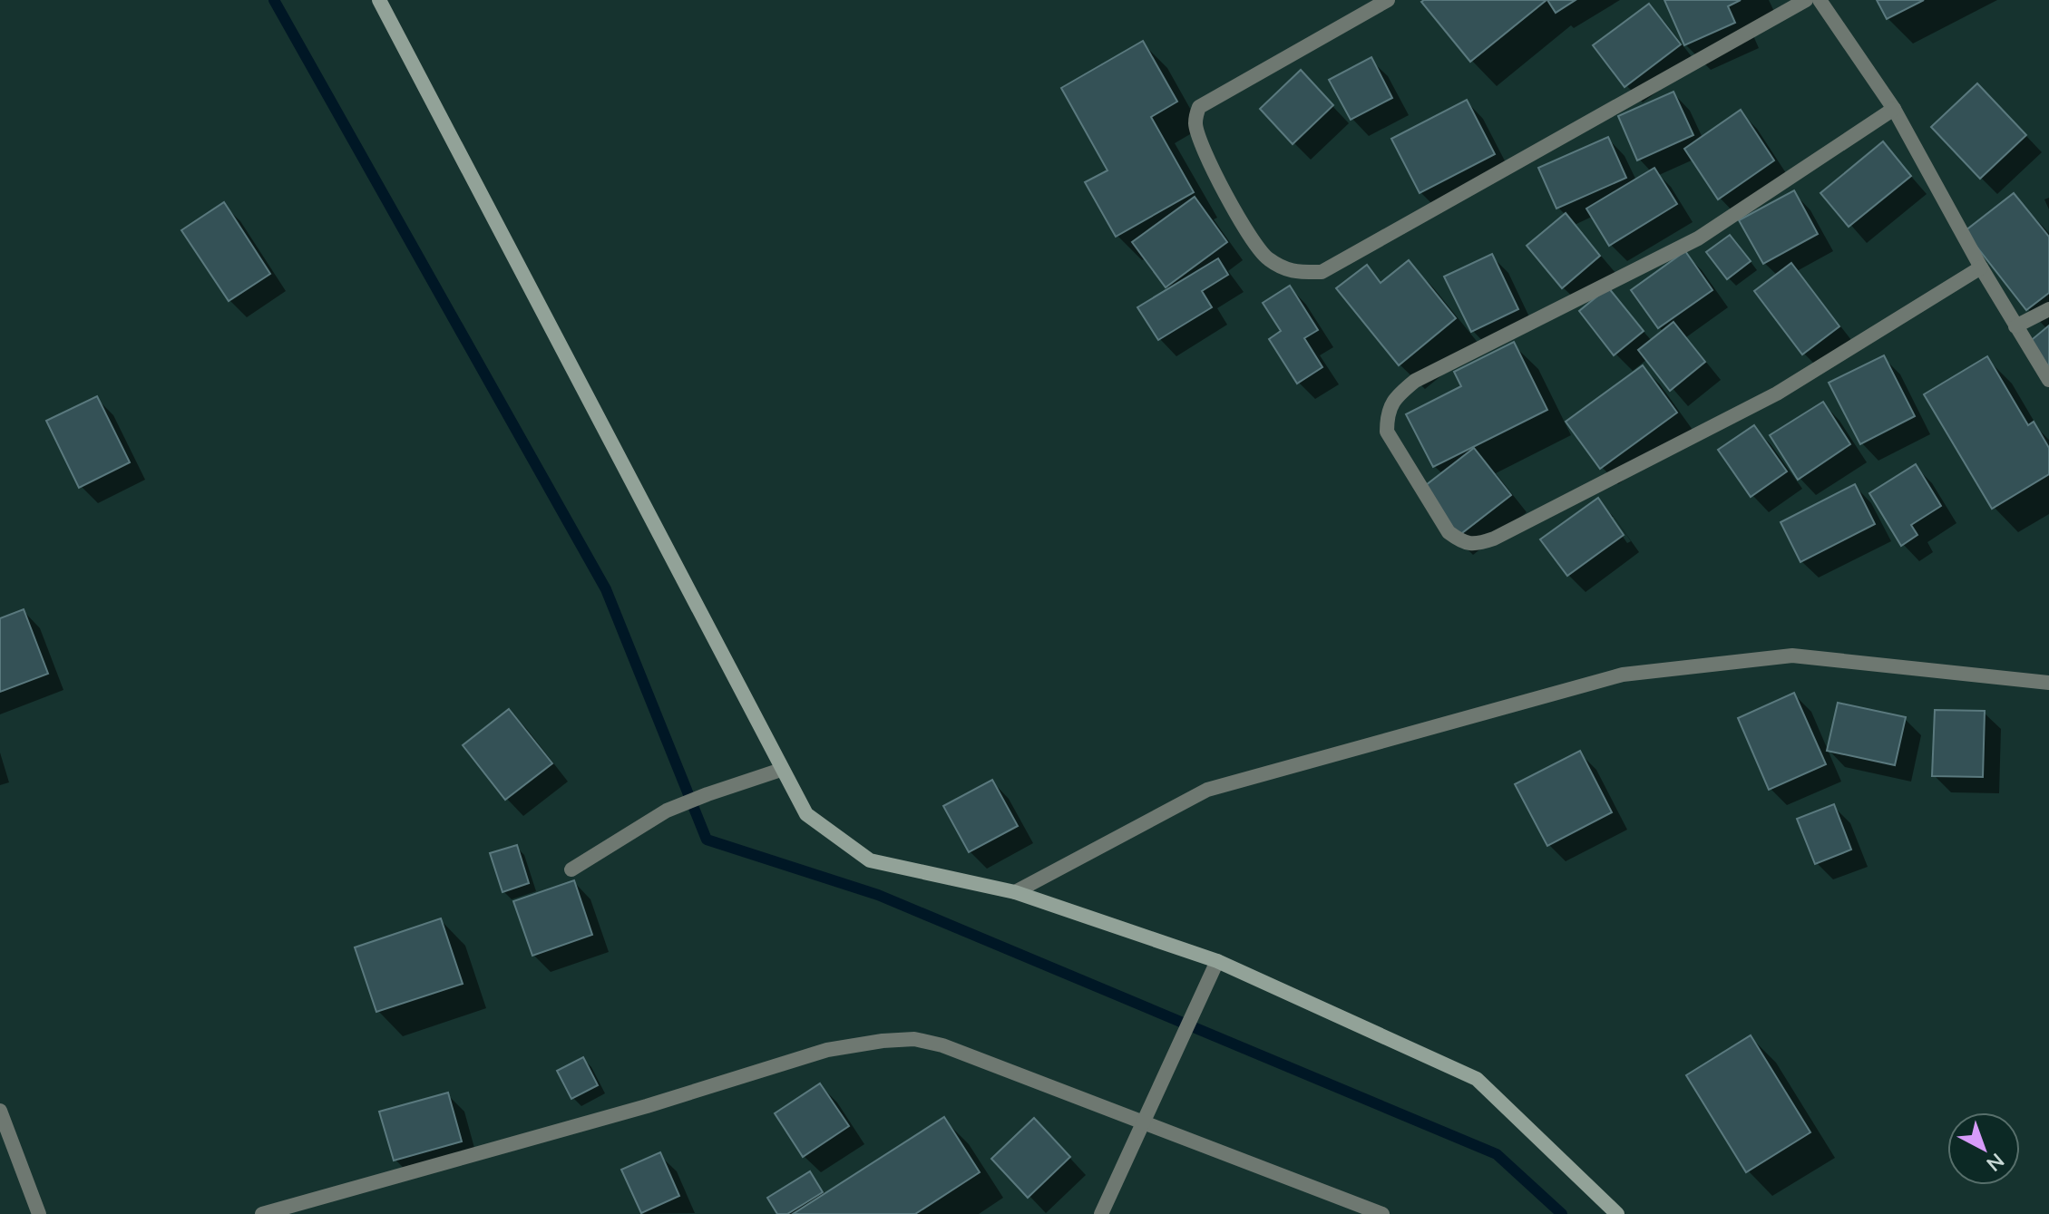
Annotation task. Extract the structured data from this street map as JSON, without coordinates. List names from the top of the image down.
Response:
{
  "north": "bottom right"
}
